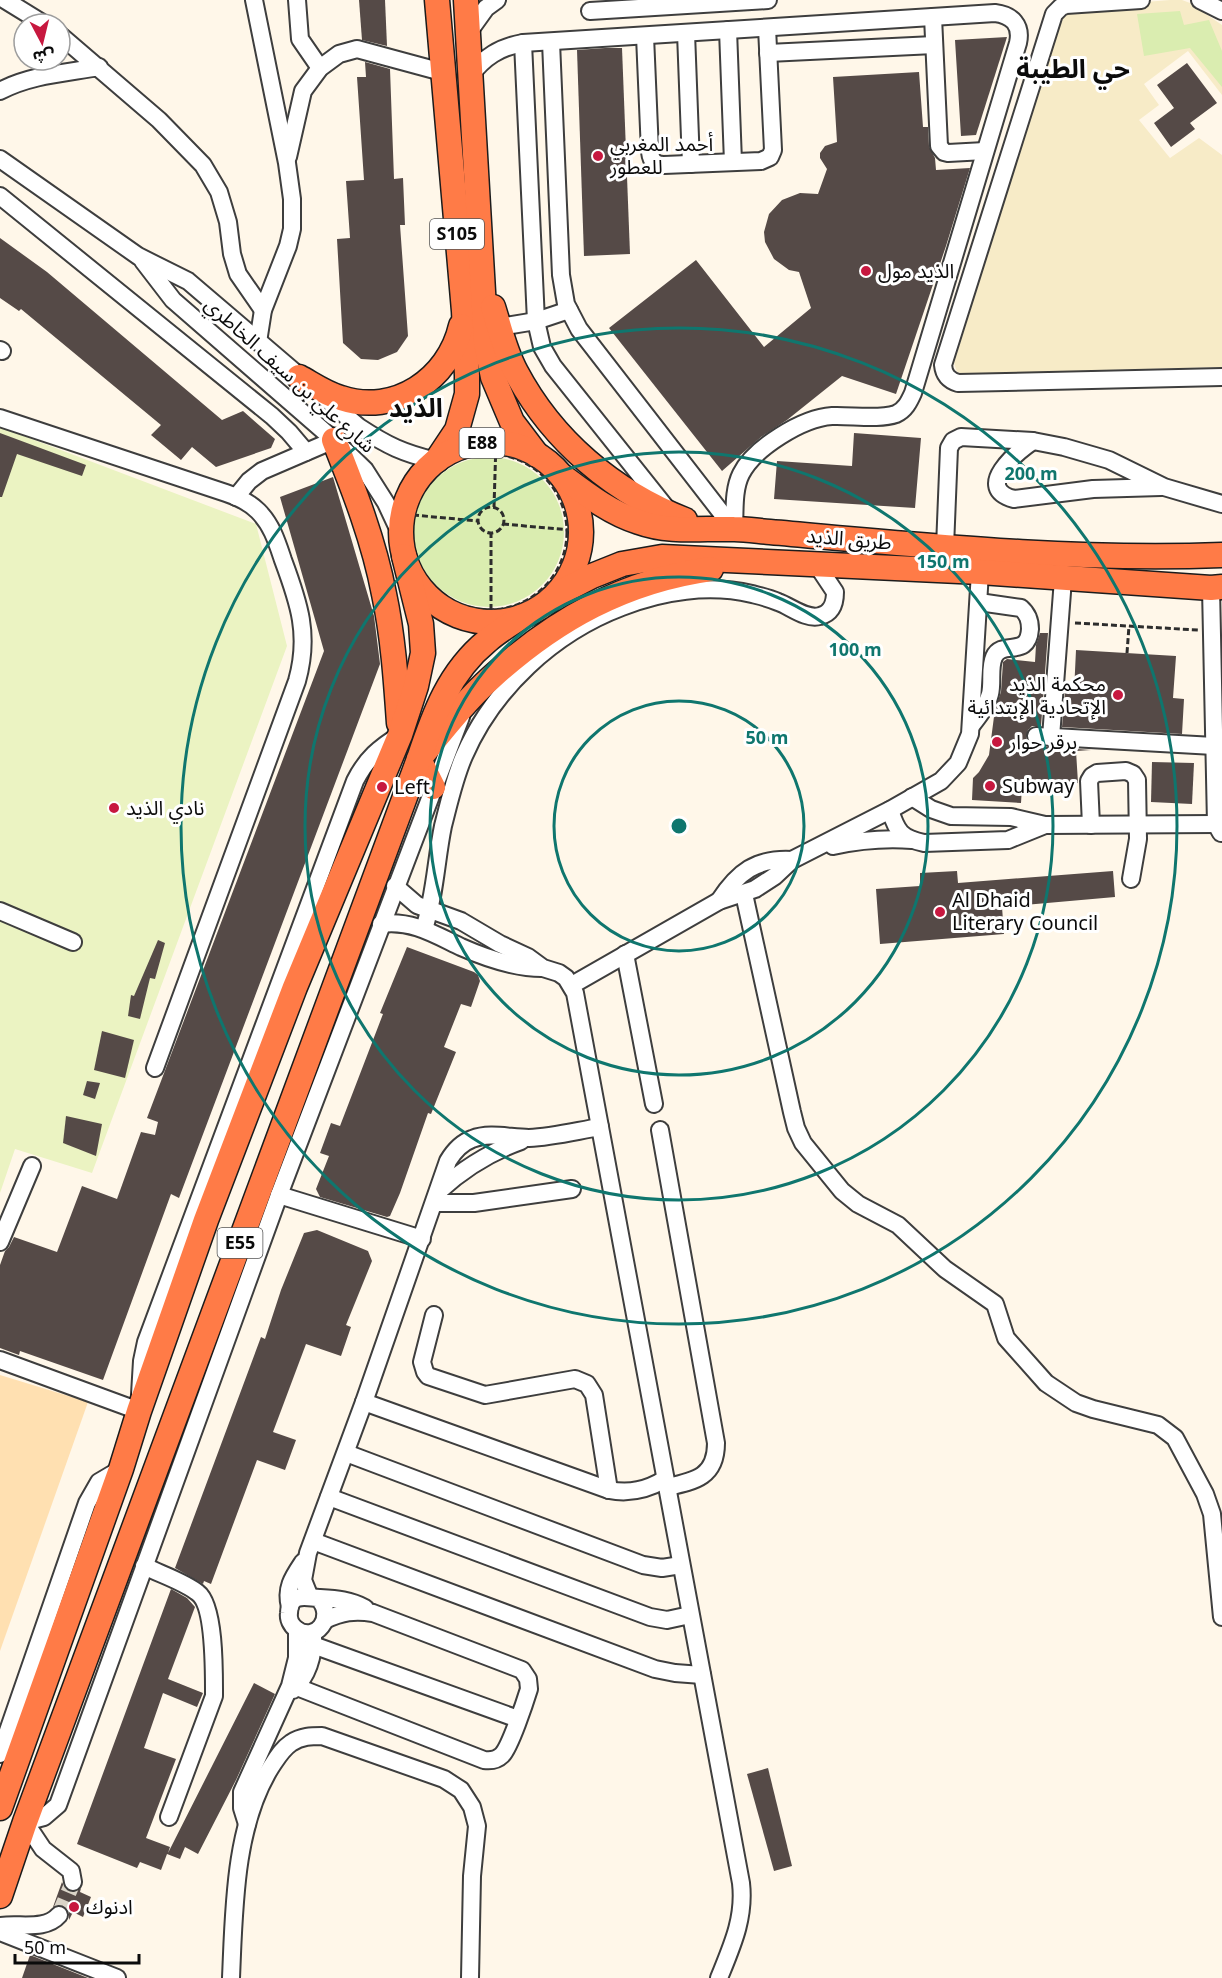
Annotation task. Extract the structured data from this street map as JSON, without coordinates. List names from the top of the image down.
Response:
{
  "streets": {
    "highway": [
      "S105",
      "E88",
      "طريق الذيد",
      "E55"
    ],
    "street": ["شارع علي بن سيف الخاطري"]
  },
  "crossings": [
    ["S105", "شارع علي بن سيف الخاطري"],
    ["S105", "E88"],
    ["شارع علي بن سيف الخاطري", "E88"],
    ["شارع علي بن سيف الخاطري", "E55"],
    ["E88", "طريق الذيد"],
    ["E88", "E55"]
  ],
  "districts": ["حي الطيبة", "الذيد"],
  "places": [
    "أحمد المغربي للعطور",
    "الذيد مول",
    "محكمة الذيد الإتحادية الإبتدائية",
    "برقر حوار",
    "Subway",
    "Left",
    "نادي الذيد",
    "Al Dhaid Literary Council",
    "ادنوك"
  ],
  "scale_bar": "50 m",
  "north": "bottom",
  "rings": [
    "200 m",
    "150 m",
    "100 m",
    "50 m"
  ]
}
